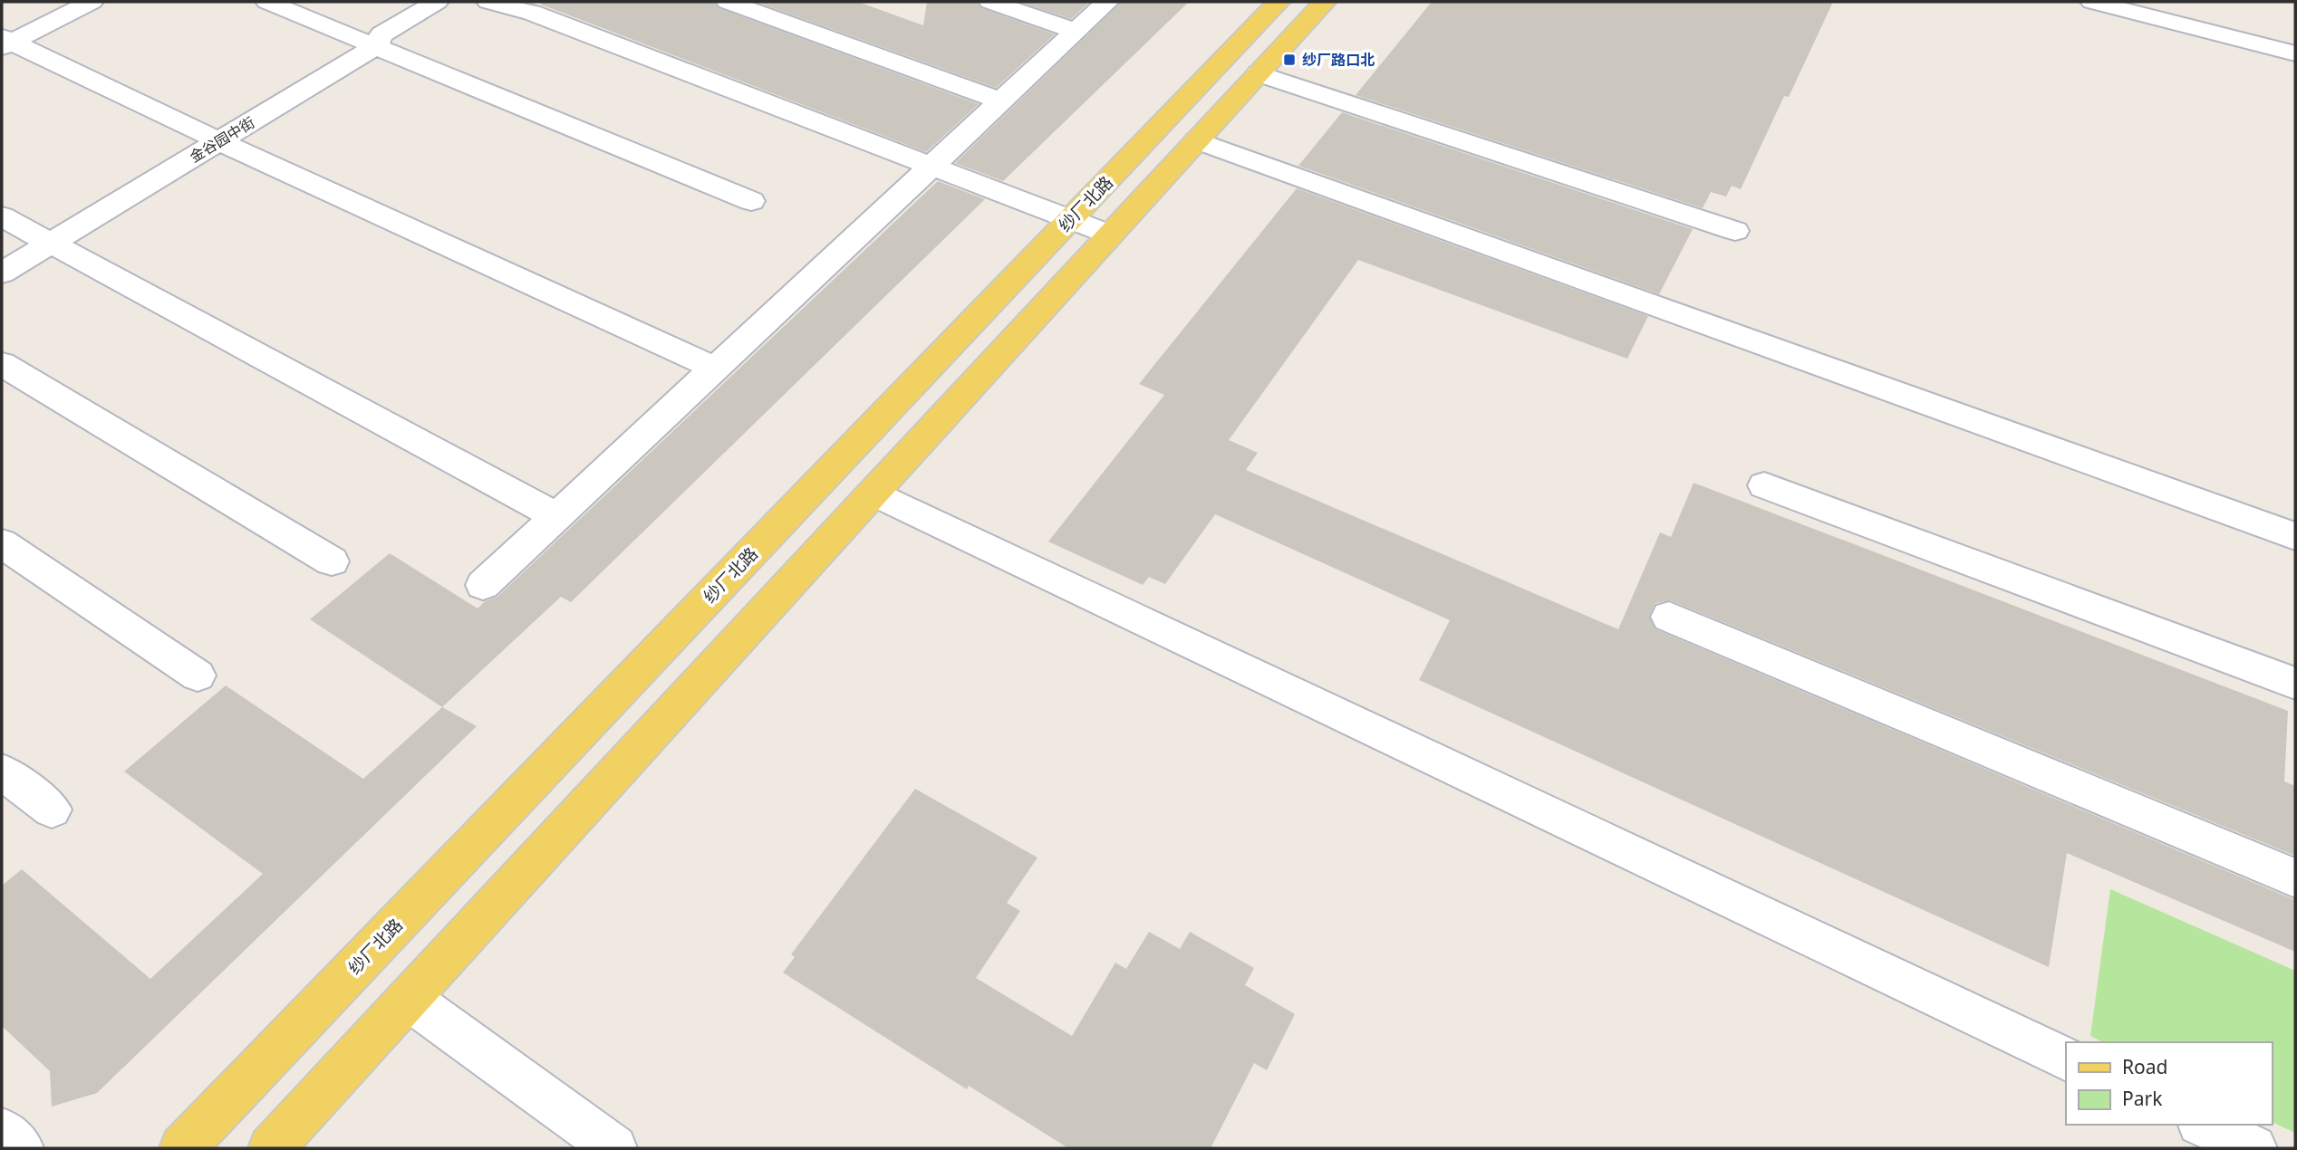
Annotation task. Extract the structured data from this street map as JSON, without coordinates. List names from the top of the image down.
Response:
{
  "streets": {
    "main road": ["纱厂北路"],
    "street": ["金谷园中街"]
  },
  "places": {
    "transit": ["纱厂路口北"]
  },
  "legend": ["Road", "Park"]
}
